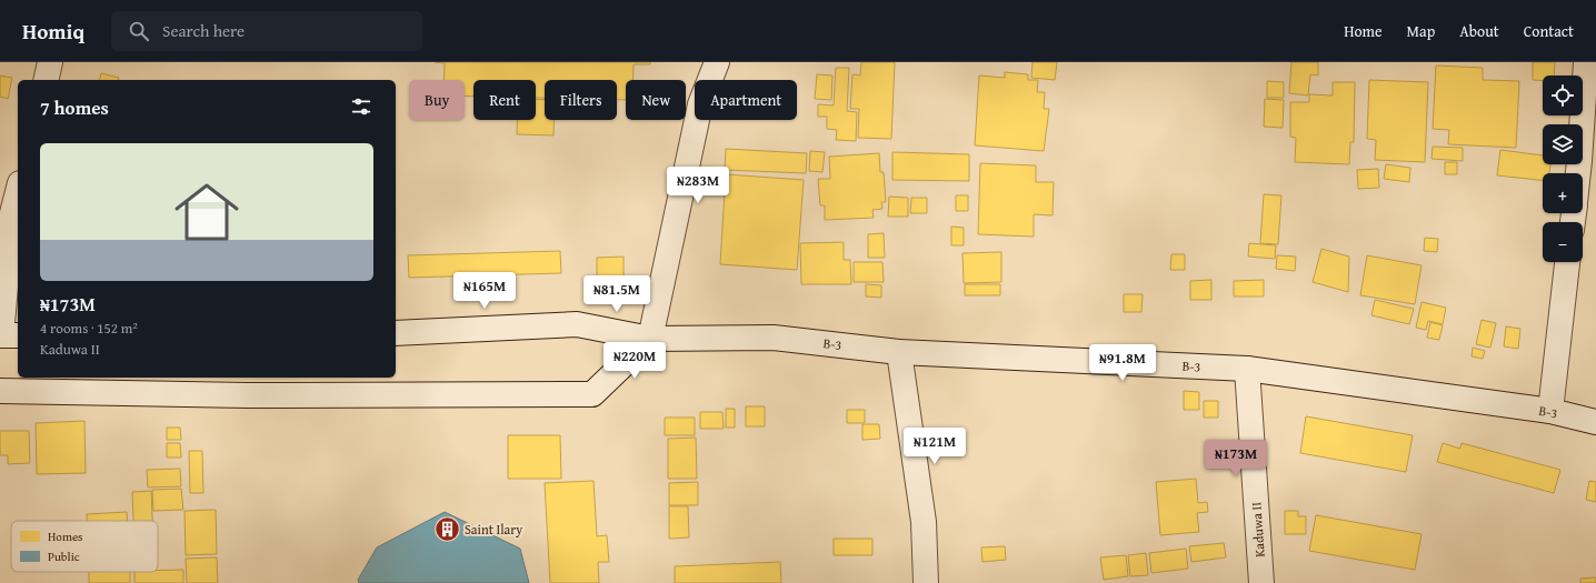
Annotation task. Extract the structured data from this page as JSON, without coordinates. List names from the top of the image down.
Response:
{
  "streets": {
    "main road": ["B-3", "Kaduwa II"]
  },
  "crossings": [
    ["B-3", "Kaduwa II"]
  ],
  "places": {
    "building": ["Saint Ilary"]
  },
  "legend": ["Homes", "Public"],
  "page": {
    "header": "Homiq",
    "search": "Search here",
    "nav": [
      "Home",
      "Map",
      "About",
      "Contact"
    ],
    "map_buttons": ["+", "−"],
    "chip": [
      "Buy",
      "Rent",
      "Filters",
      "New",
      "Apartment"
    ],
    "heading": "7 homes",
    "list": [
      {
        "name": "₦173M",
        "note": "4 rooms · 152 m² · Kaduwa II"
      }
    ],
    "price": [
      "₦283M",
      "₦165M",
      "₦81.5M",
      "₦220M",
      "₦91.8M",
      "₦121M",
      "₦173M"
    ]
  }
}
